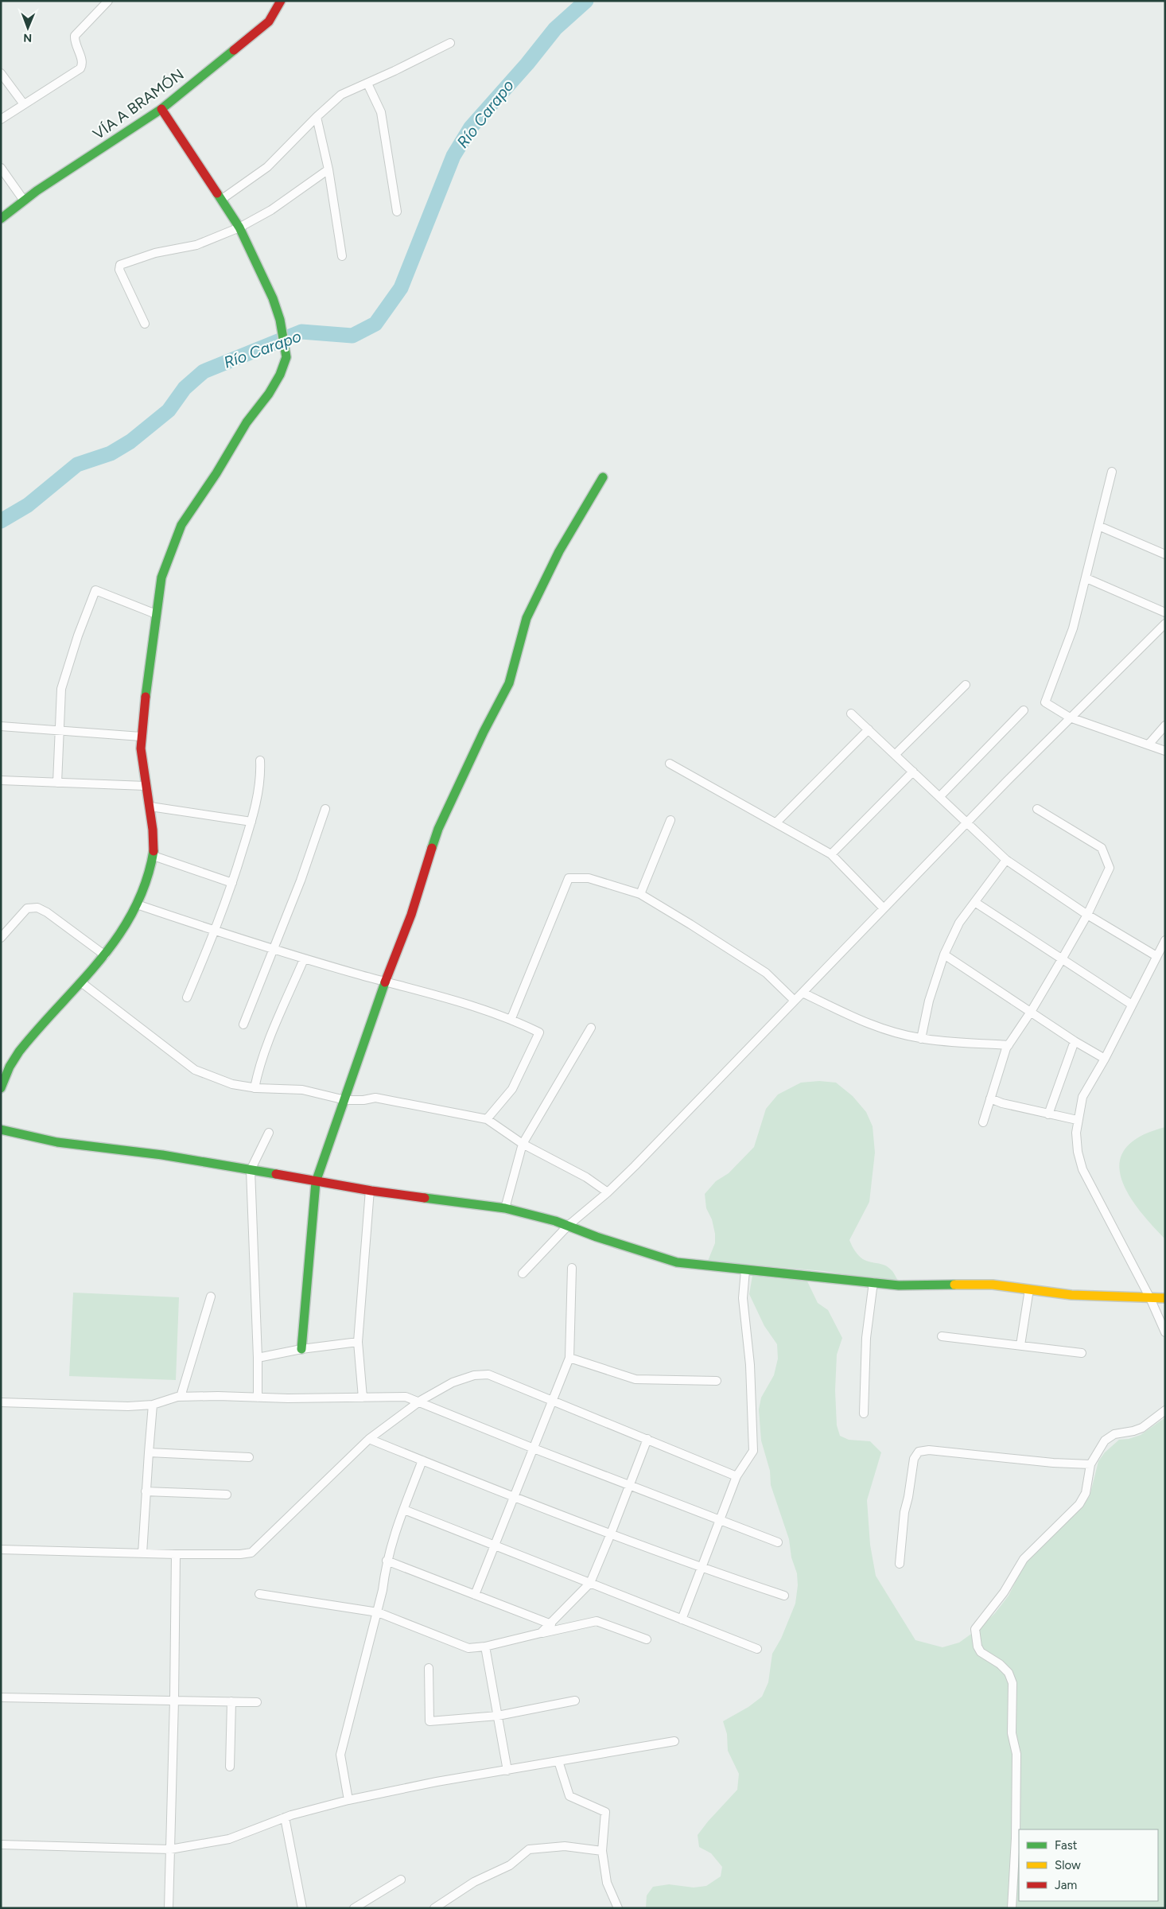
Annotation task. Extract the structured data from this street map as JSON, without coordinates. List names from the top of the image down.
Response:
{
  "streets": {
    "street": ["VÍA A BRAMÓN"]
  },
  "water": ["Río Carapo"],
  "legend": ["Fast", "Slow", "Jam"],
  "north": "bottom"
}
